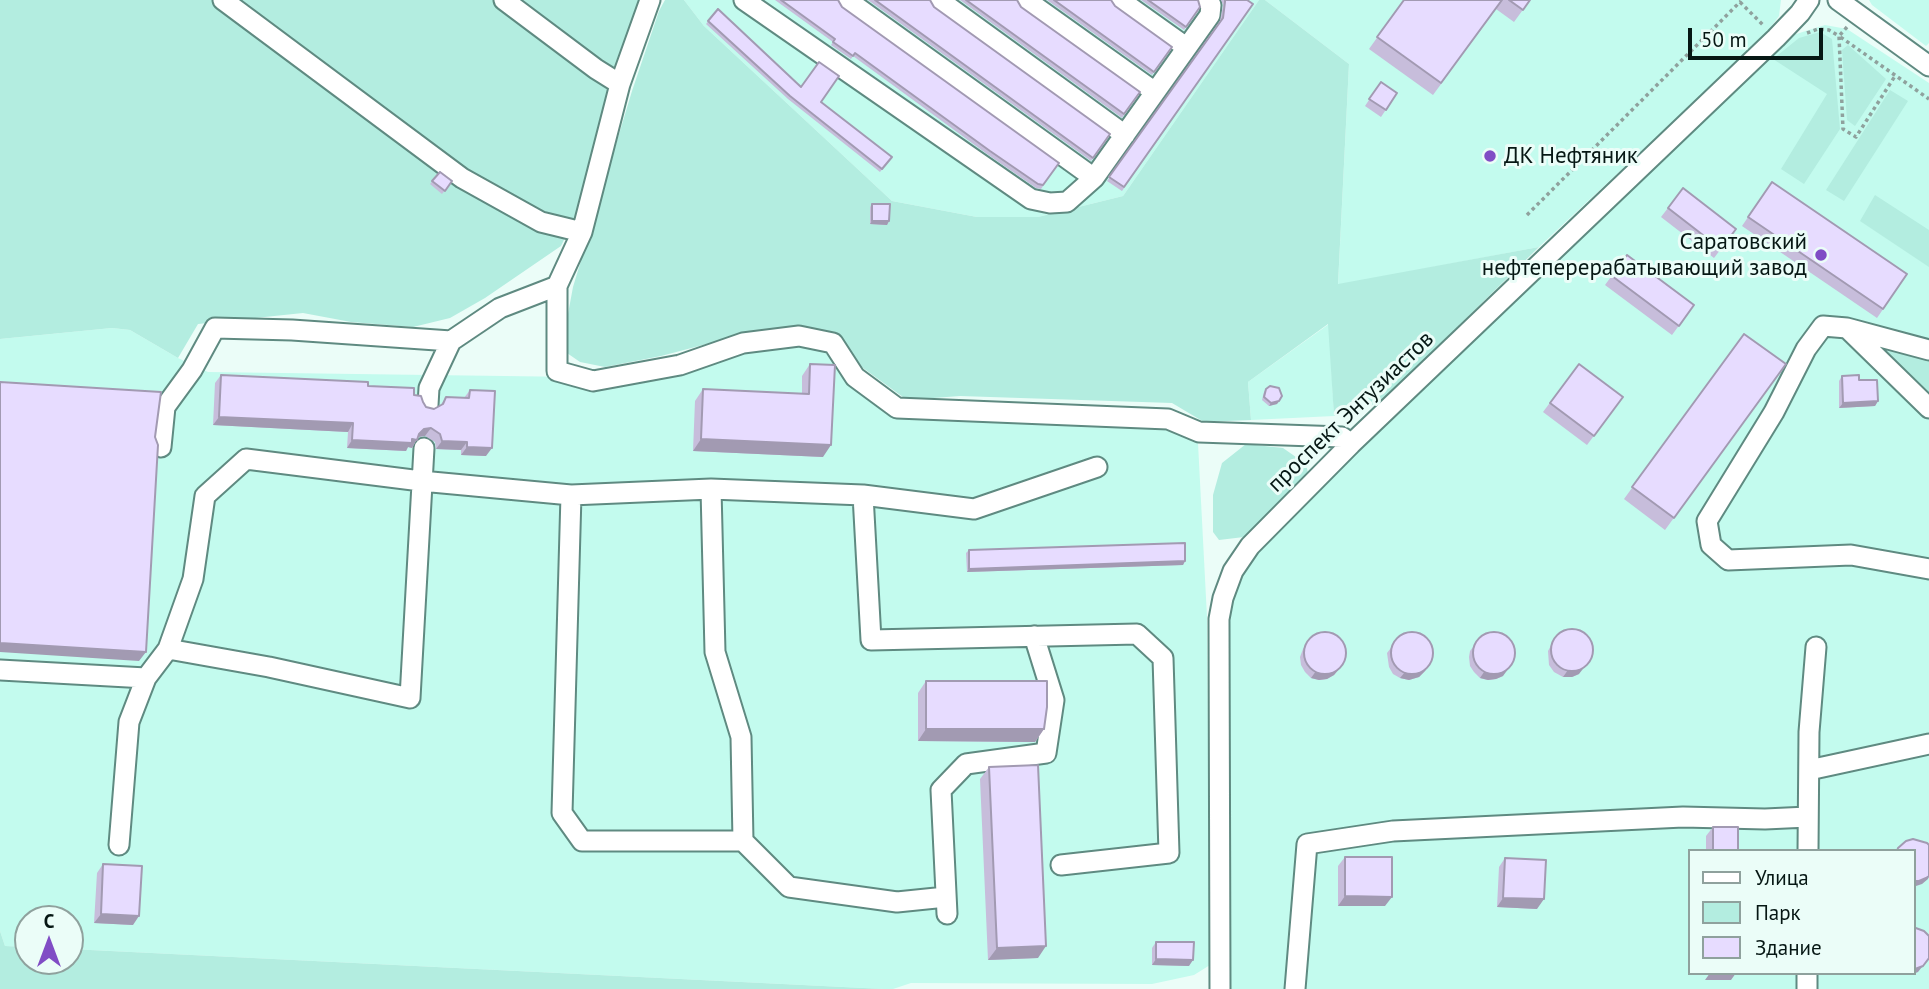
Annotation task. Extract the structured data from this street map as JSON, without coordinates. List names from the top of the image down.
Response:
{
  "streets": {
    "street": ["проспект Энтузиастов"]
  },
  "places": ["ДК Нефтяник", "Саратовский нефтеперерабатывающий завод"],
  "legend": ["Улица", "Парк", "Здание"],
  "scale_bar": "50 m",
  "north": "top"
}
